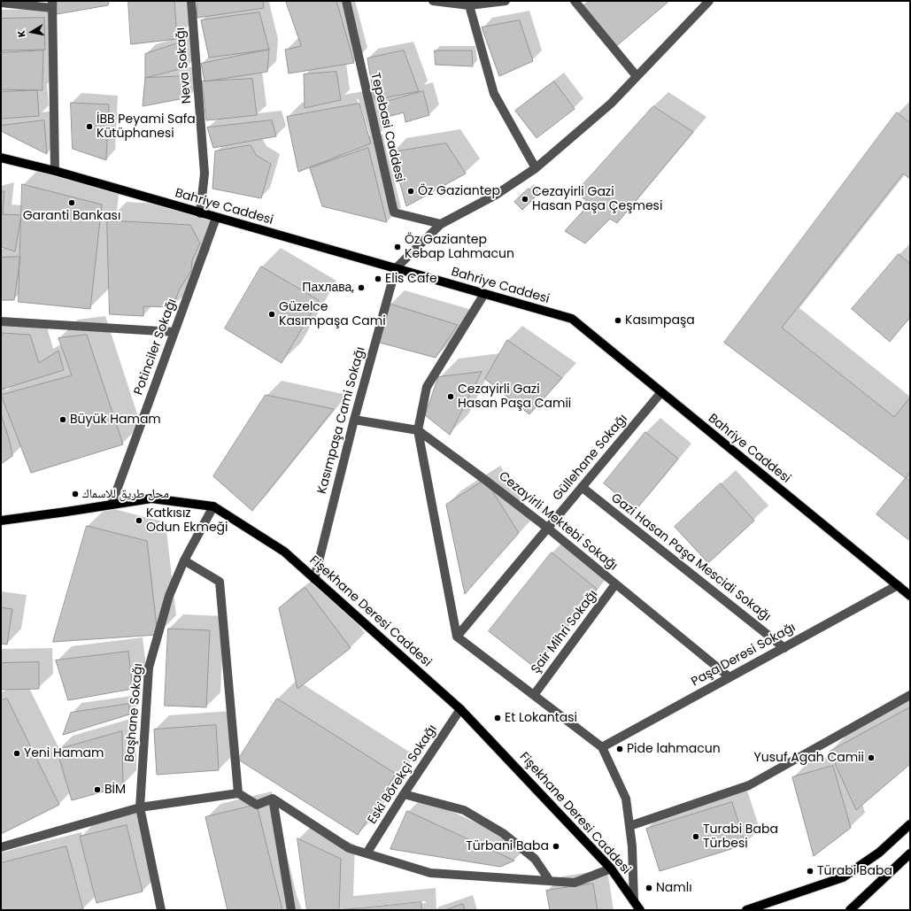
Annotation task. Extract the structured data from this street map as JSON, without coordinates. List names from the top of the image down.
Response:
{
  "streets": {
    "main road": ["Bahriye Caddesi", "Fişekhane Deresi Caddesi"],
    "street": [
      "Neva Sokağı",
      "Tepebasi Caddesi",
      "Potinciler Sokağı",
      "Kasımpaşa Cami Sokağı",
      "Güllehane Sokağı",
      "Cezayirli Mektebi Sokağı",
      "Gazi Hasan Paşa Mescidi Sokağı",
      "Şair Mihri Sokağı",
      "Paşa Deresi Sokağı",
      "Başhane Sokağı",
      "Eski Börekçi Sokağı"
    ]
  },
  "crossings": [
    ["Neva Sokağı", "Bahriye Caddesi"],
    ["Bahriye Caddesi", "Potinciler Sokağı"],
    ["Bahriye Caddesi", "Kasımpaşa Cami Sokağı"],
    ["Bahriye Caddesi", "Güllehane Sokağı"],
    ["Bahriye Caddesi", "Paşa Deresi Sokağı"],
    ["Potinciler Sokağı", "Fişekhane Deresi Caddesi"],
    ["Kasımpaşa Cami Sokağı", "Cezayirli Mektebi Sokağı"],
    ["Kasımpaşa Cami Sokağı", "Fişekhane Deresi Caddesi"],
    ["Güllehane Sokağı", "Cezayirli Mektebi Sokağı"],
    ["Güllehane Sokağı", "Gazi Hasan Paşa Mescidi Sokağı"],
    ["Cezayirli Mektebi Sokağı", "Şair Mihri Sokağı"],
    ["Cezayirli Mektebi Sokağı", "Paşa Deresi Sokağı"],
    ["Gazi Hasan Paşa Mescidi Sokağı", "Paşa Deresi Sokağı"],
    ["Fişekhane Deresi Caddesi", "Başhane Sokağı"],
    ["Fişekhane Deresi Caddesi", "Eski Börekçi Sokağı"]
  ],
  "places": [
    "İBB Peyami Safa Kütüphanesi",
    "Öz Gaziantep",
    "Cezayirli Gazi Hasan Paşa Çeşmesi",
    "Garanti Bankası",
    "Öz Gaziantep Kebap Lahmacun",
    "Elis Cafe",
    "Пахлава,",
    "Güzelce Kasımpaşa Cami",
    "Kasımpaşa",
    "Cezayirli Gazi Hasan Paşa Camii",
    "Büyük Hamam",
    "محل طريق للاسماك",
    "Katkısız Odun Ekmeği",
    "Et Lokantasi",
    "Pide lahmacun",
    "Yeni Hamam",
    "Yusuf Agah Camii",
    "BİM",
    "Turabi Baba Türbesi",
    "Türbani Baba",
    "Türabi Baba",
    "Namlı"
  ],
  "north": "left"
}
